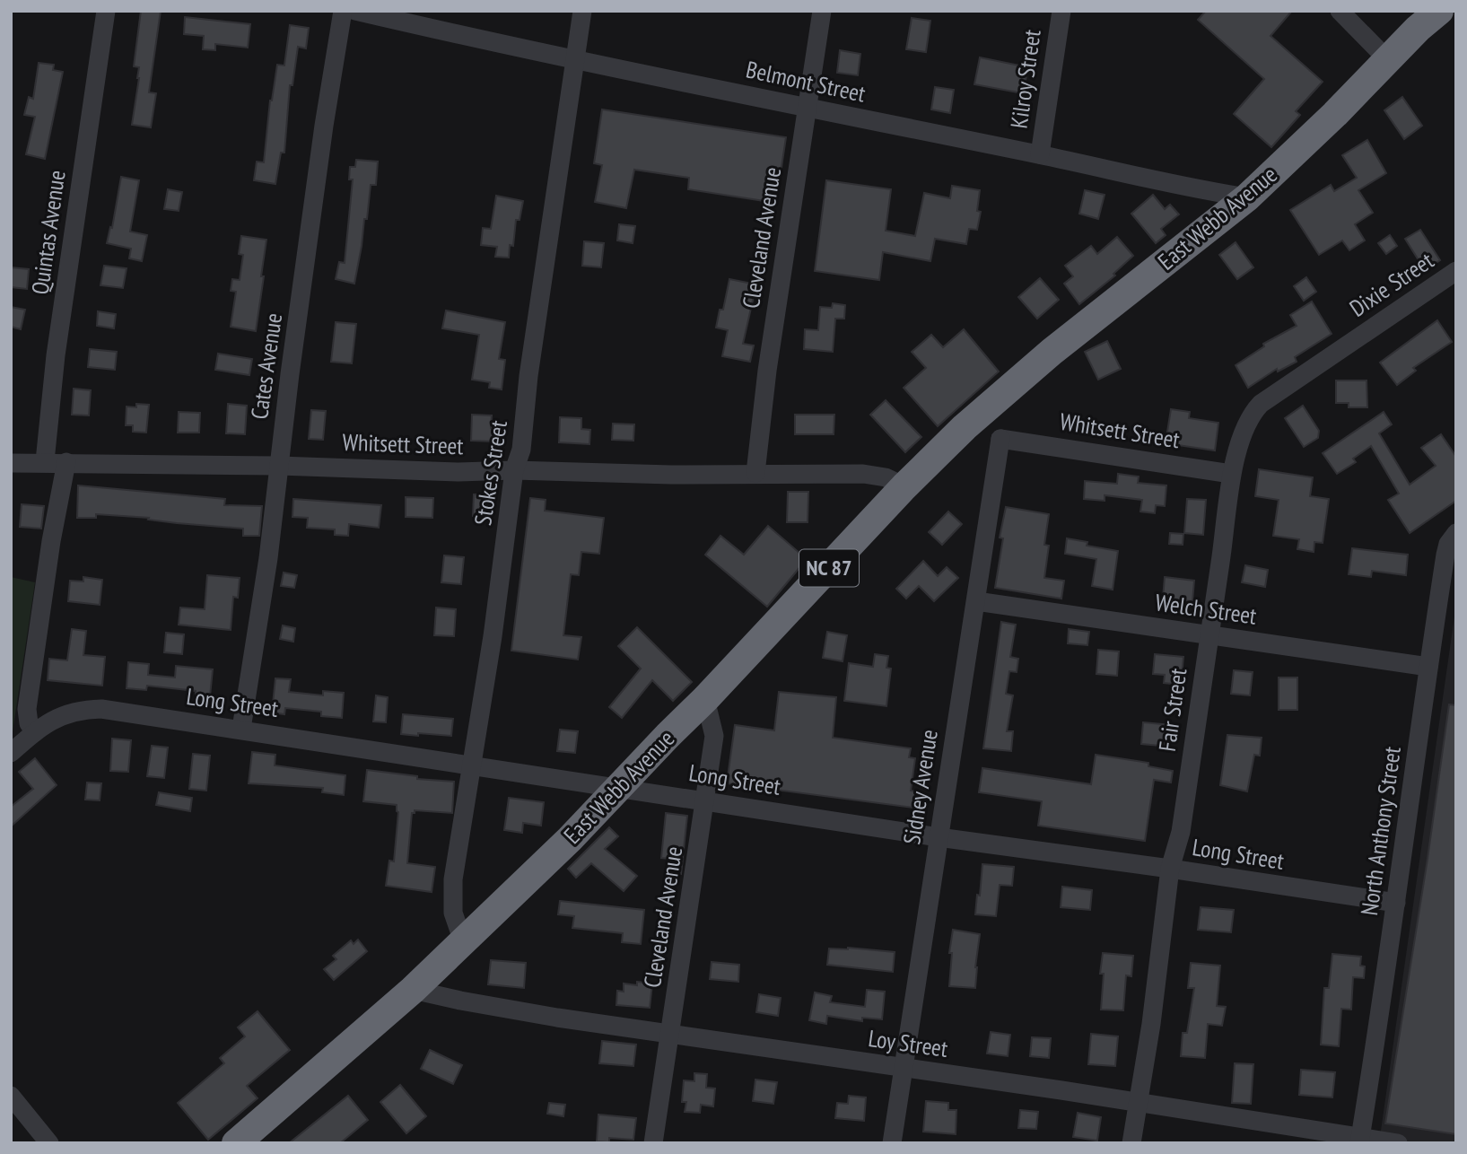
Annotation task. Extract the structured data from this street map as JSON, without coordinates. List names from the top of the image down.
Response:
{
  "streets": {
    "highway": ["East Webb Avenue", "NC 87"],
    "street": [
      "Kilroy Street",
      "Belmont Street",
      "Quintas Avenue",
      "Cleveland Avenue",
      "Dixie Street",
      "Cates Avenue",
      "Whitsett Street",
      "Stokes Street",
      "Welch Street",
      "Long Street",
      "Fair Street",
      "Sidney Avenue",
      "North Anthony Street",
      "Loy Street"
    ]
  },
  "crossings": [
    ["Kilroy Street", "Belmont Street"],
    ["Belmont Street", "East Webb Avenue"],
    ["Belmont Street", "Cleveland Avenue"],
    ["Belmont Street", "Stokes Street"],
    ["East Webb Avenue", "Cleveland Avenue"],
    ["East Webb Avenue", "Whitsett Street"],
    ["East Webb Avenue", "Stokes Street"],
    ["East Webb Avenue", "Long Street"],
    ["East Webb Avenue", "Loy Street"],
    ["Quintas Avenue", "Whitsett Street"],
    ["Cleveland Avenue", "Whitsett Street"],
    ["Cleveland Avenue", "Long Street"],
    ["Cleveland Avenue", "Loy Street"],
    ["Dixie Street", "Fair Street"],
    ["Cates Avenue", "Whitsett Street"],
    ["Cates Avenue", "Long Street"],
    ["Whitsett Street", "Stokes Street"],
    ["Whitsett Street", "Fair Street"],
    ["Whitsett Street", "Sidney Avenue"],
    ["Stokes Street", "Long Street"],
    ["Welch Street", "Fair Street"],
    ["Welch Street", "Sidney Avenue"],
    ["Welch Street", "North Anthony Street"],
    ["Long Street", "Fair Street"],
    ["Long Street", "Sidney Avenue"],
    ["Long Street", "North Anthony Street"],
    ["Fair Street", "Loy Street"],
    ["Sidney Avenue", "Loy Street"],
    ["North Anthony Street", "Loy Street"]
  ]
}
